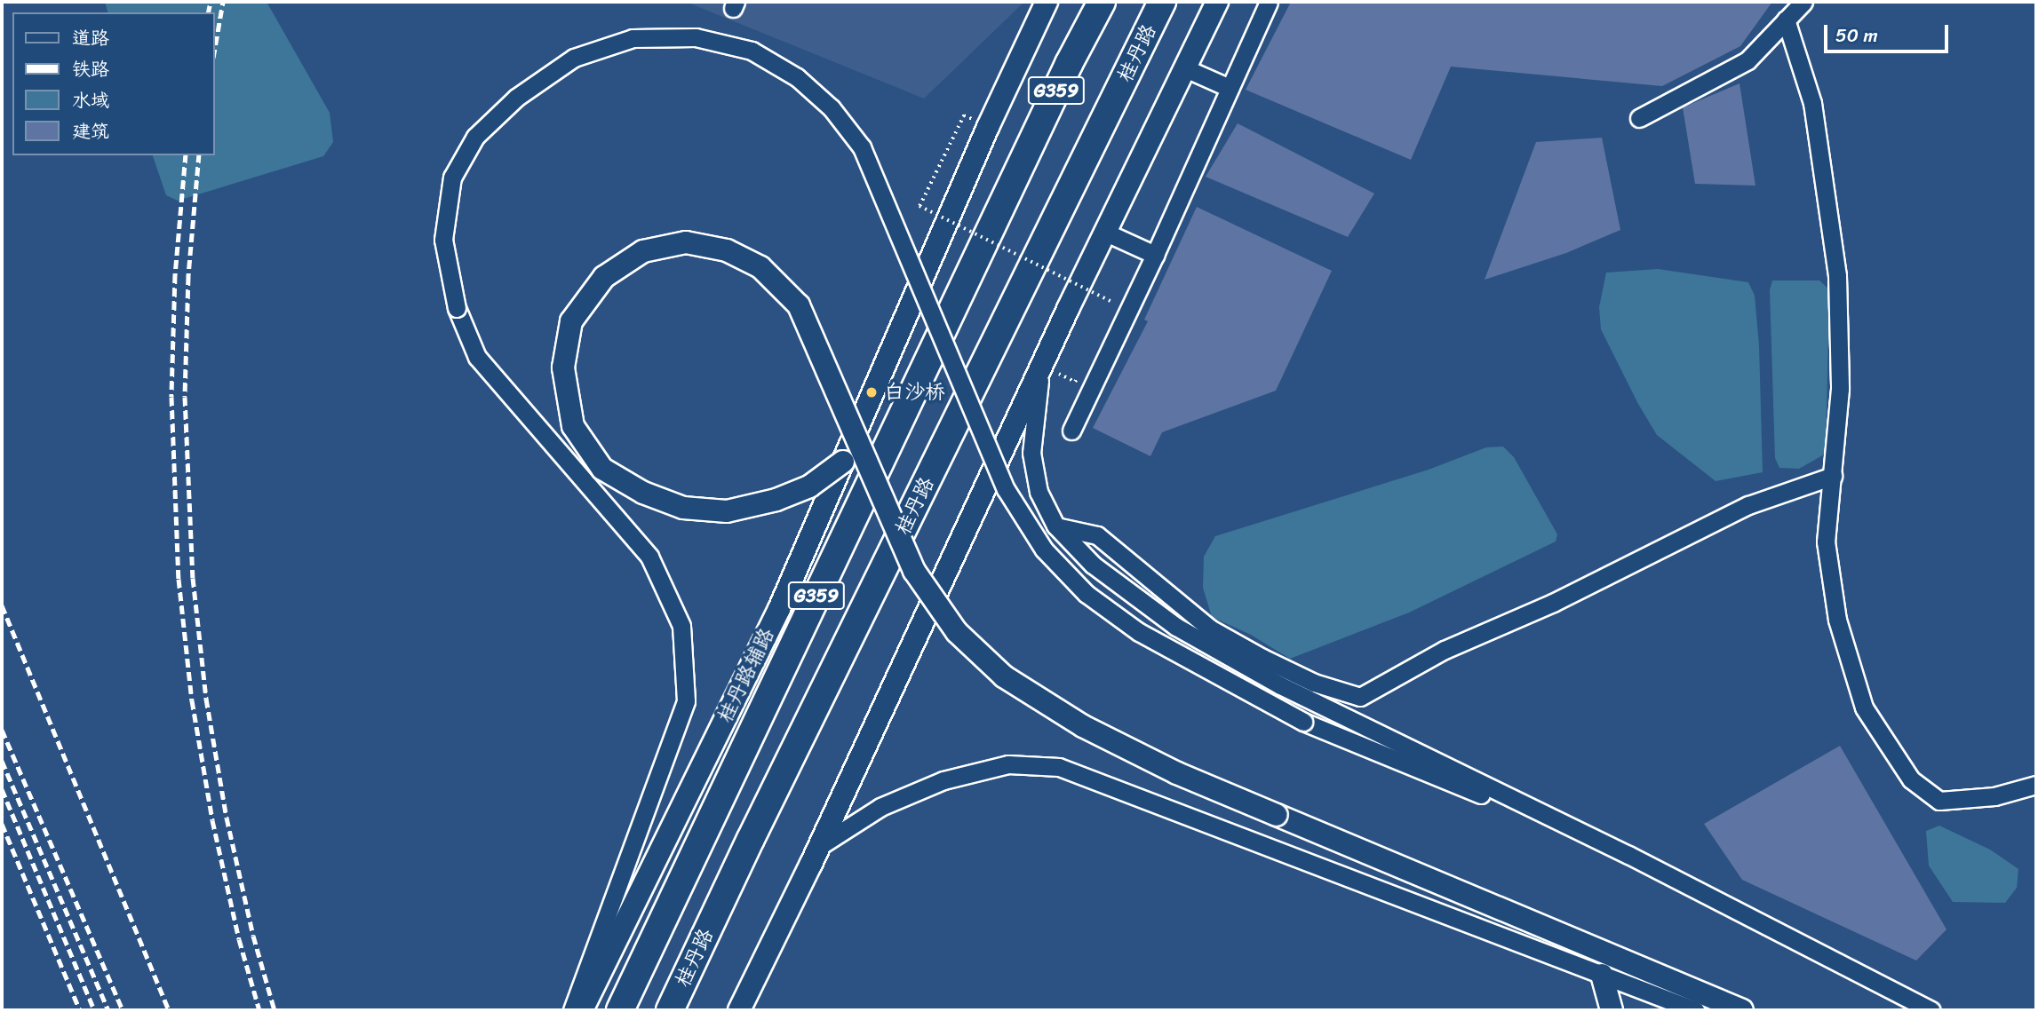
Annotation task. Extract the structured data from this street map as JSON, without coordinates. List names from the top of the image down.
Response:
{
  "streets": {
    "highway": ["桂丹路", "G359"],
    "main road": ["桂丹路辅路"]
  },
  "places": ["白沙桥"],
  "legend": [
    "道路",
    "铁路",
    "水域",
    "建筑"
  ],
  "scale_bar": "50 m"
}
